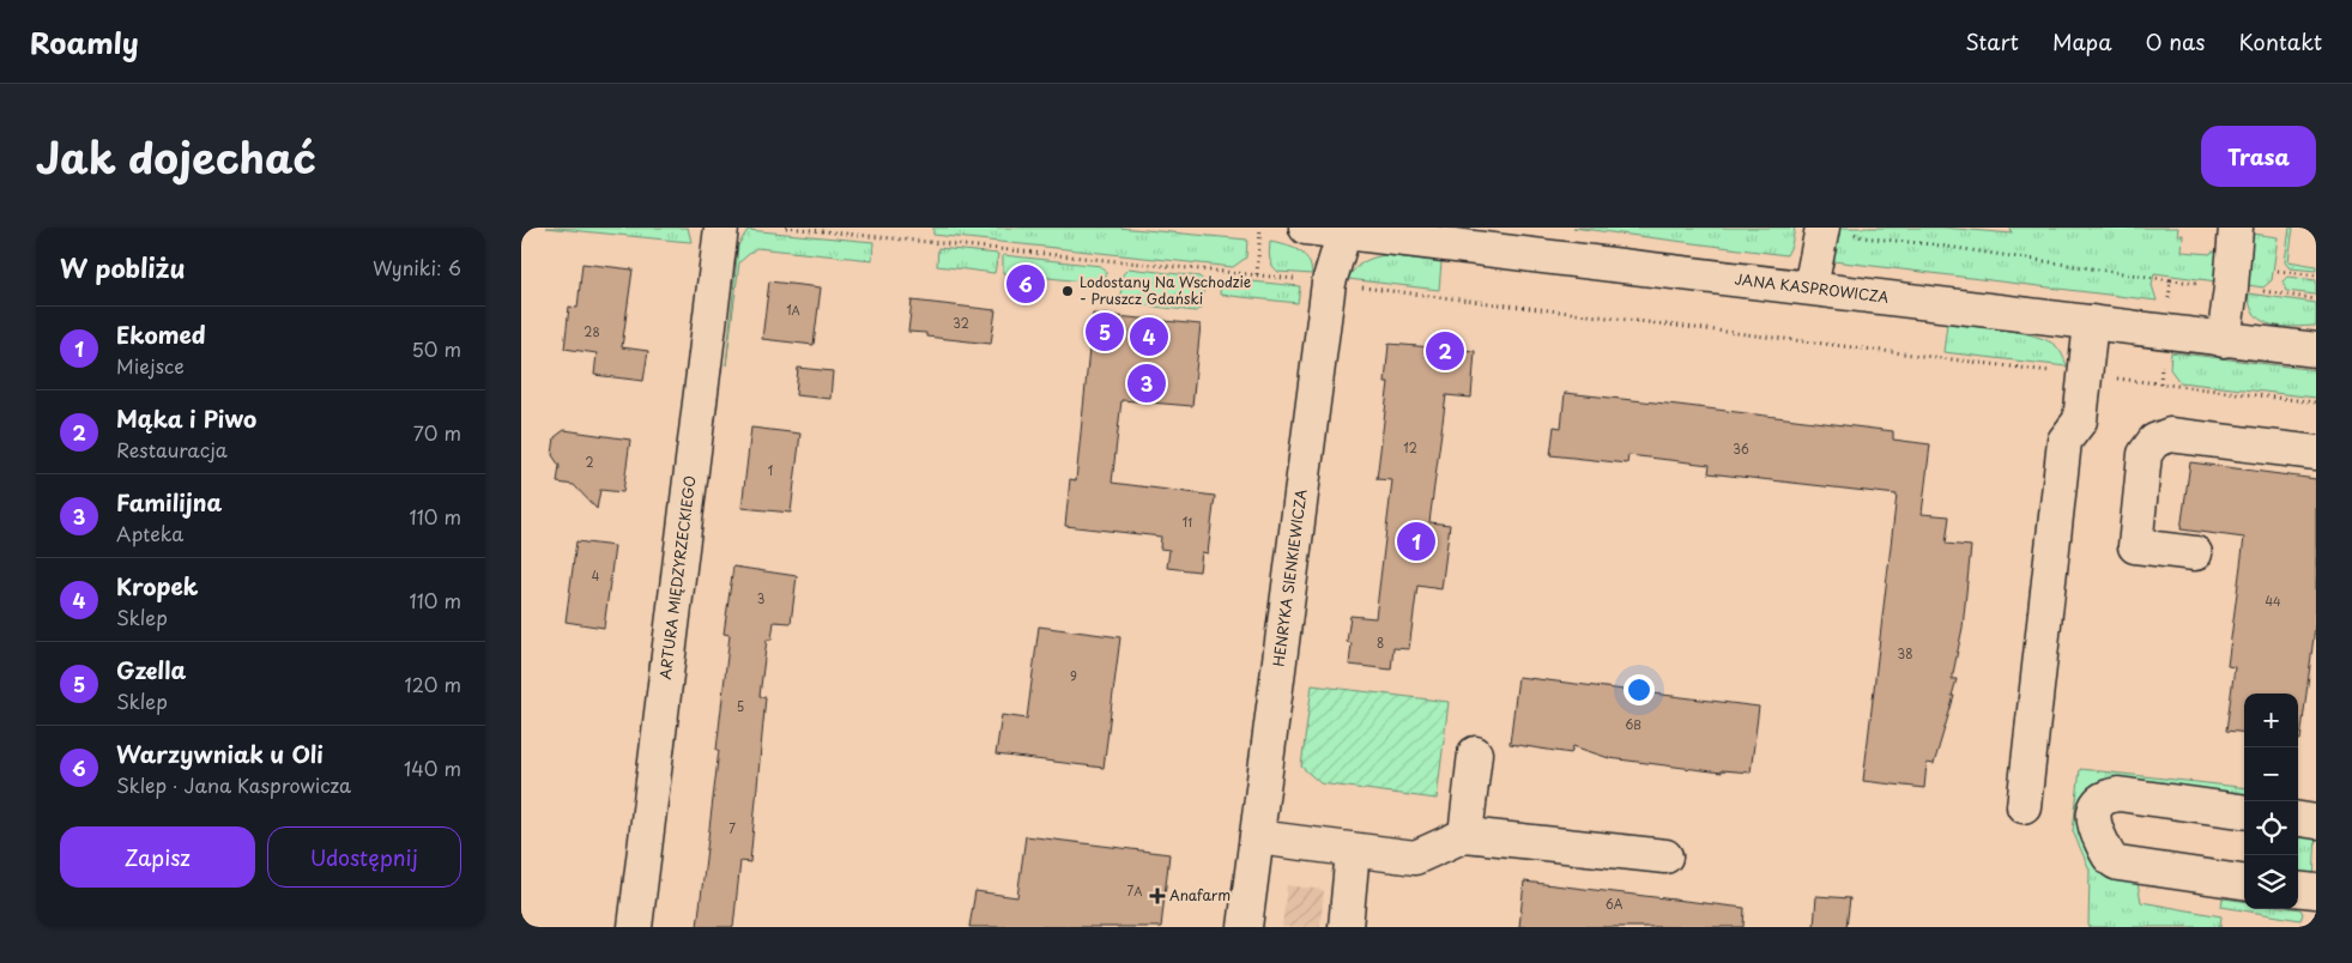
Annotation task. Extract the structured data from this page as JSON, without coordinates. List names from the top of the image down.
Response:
{
  "streets": {
    "street": ["JANA KASPROWICZA", "ARTURA MIĘDZYRZECKIEGO", "HENRYKA SIENKIEWICZA"]
  },
  "crossings": [
    ["JANA KASPROWICZA", "HENRYKA SIENKIEWICZA"]
  ],
  "places": {
    "other": ["Lodostany Na Wschodzie - Pruszcz Gdański"],
    "health": ["Anafarm"]
  },
  "house_numbers": [
    "1A",
    "32",
    "28",
    "12",
    "36",
    "2",
    "1",
    "11",
    "4",
    "3",
    "44",
    "8",
    "38",
    "9",
    "5",
    "6B",
    "7",
    "7A",
    "6A"
  ],
  "page": {
    "header": "Roamly",
    "nav": [
      "Start",
      "Mapa",
      "O nas",
      "Kontakt"
    ],
    "title": "Jak dojechać",
    "buttons": [
      "Trasa",
      ["Zapisz", "Udostępnij"]
    ],
    "heading": ["W pobliżu", "Wyniki: 6"],
    "pins": [
      "6",
      "5",
      "4",
      "2",
      "3",
      "1"
    ],
    "list": [
      {
        "mark": "1",
        "name": "Ekomed",
        "note": "Miejsce",
        "value": "50 m"
      },
      {
        "mark": "2",
        "name": "Mąka i Piwo",
        "note": "Restauracja",
        "value": "70 m"
      },
      {
        "mark": "3",
        "name": "Familijna",
        "note": "Apteka",
        "value": "110 m"
      },
      {
        "mark": "4",
        "name": "Kropek",
        "note": "Sklep",
        "value": "110 m"
      },
      {
        "mark": "5",
        "name": "Gzella",
        "note": "Sklep",
        "value": "120 m"
      },
      {
        "mark": "6",
        "name": "Warzywniak u Oli",
        "note": "Sklep · Jana Kasprowicza",
        "value": "140 m"
      }
    ],
    "map_buttons": ["+", "−"]
  }
}
